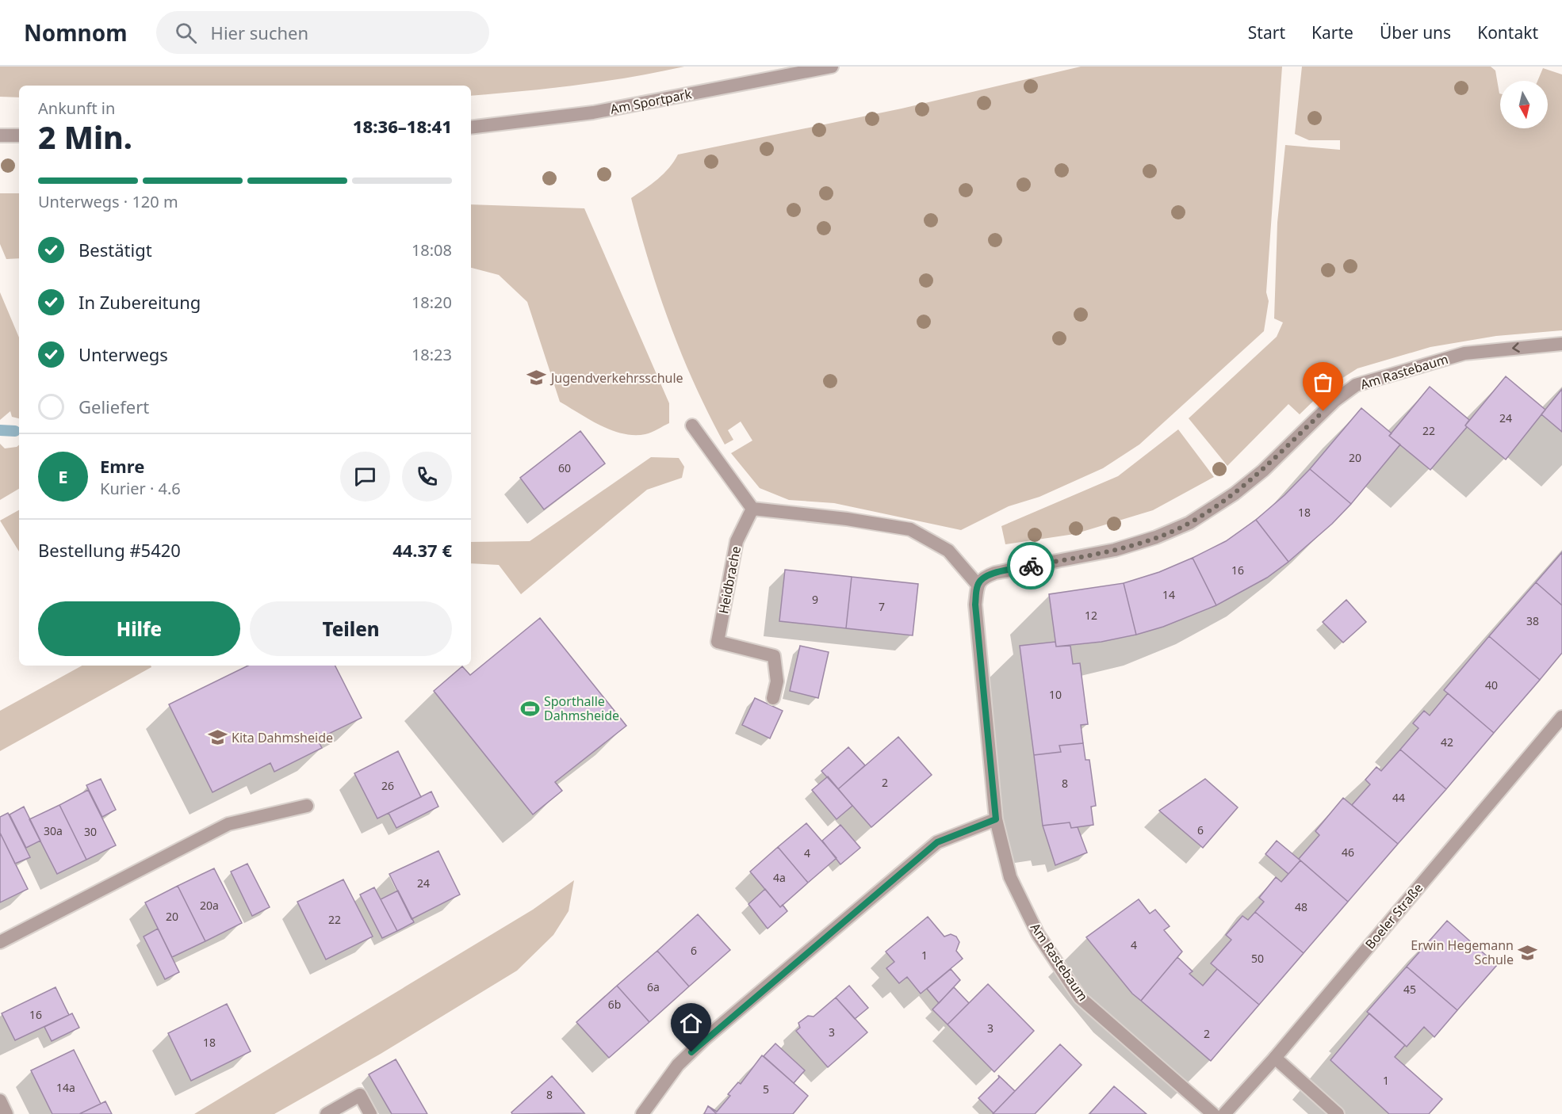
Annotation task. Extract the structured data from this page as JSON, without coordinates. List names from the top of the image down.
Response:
{
  "streets": {
    "street": [
      "Am Sportpark",
      "Am Rastebaum",
      "Heidbrache",
      "Boeler Straße"
    ]
  },
  "one_way": ["Am Rastebaum"],
  "places": {
    "school or university": ["Jugendverkehrsschule", "Kita Dahmsheide", "Erwin Hegemann Schule"],
    "sports": ["Sporthalle Dahmsheide"]
  },
  "house_numbers": [
    "24",
    "22",
    "20",
    "60",
    "18",
    "16",
    "14",
    "9",
    "7",
    "12",
    "38",
    "40",
    "10",
    "42",
    "2",
    "8",
    "26",
    "44",
    "6",
    "30a",
    "30",
    "46",
    "4",
    "4a",
    "24",
    "20a",
    "48",
    "20",
    "22",
    "4",
    "6",
    "1",
    "50",
    "6a",
    "45",
    "6b",
    "16",
    "3",
    "3",
    "2",
    "18",
    "1",
    "14a",
    "5",
    "8"
  ],
  "north": "bottom",
  "page": {
    "header": "Nomnom",
    "search": "Hier suchen",
    "nav": [
      "Start",
      "Karte",
      "Über uns",
      "Kontakt"
    ],
    "heading": ["2 Min.", "Ankunft in", "18:36–18:41"],
    "panel": [
      "Emre",
      "Kurier · 4.6",
      "Bestellung #5420",
      "44.37 €"
    ],
    "bar": "Unterwegs · 120 m",
    "list": [
      ["Bestätigt", "18:08"],
      ["In Zubereitung", "18:20"],
      ["Unterwegs", "18:23"],
      "Geliefert"
    ],
    "round": "E",
    "buttons": ["Hilfe", "Teilen"]
  }
}
